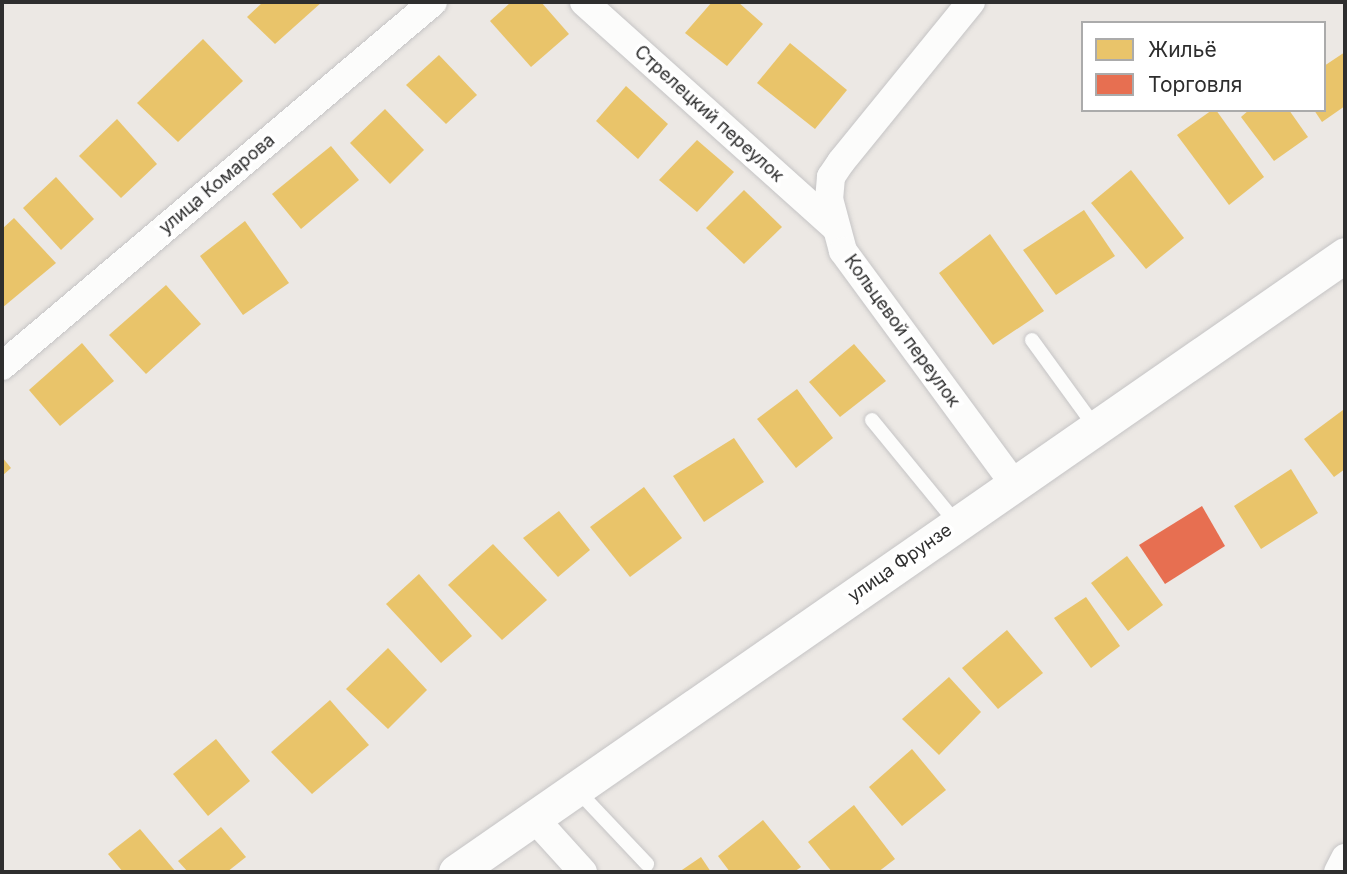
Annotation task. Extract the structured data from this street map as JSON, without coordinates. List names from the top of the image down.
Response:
{
  "streets": {
    "street": [
      "Стрелецкий переулок",
      "улица Комарова",
      "Кольцевой переулок",
      "улица Фрунзе"
    ]
  },
  "crossings": [
    ["Стрелецкий переулок", "Кольцевой переулок"],
    ["Кольцевой переулок", "улица Фрунзе"]
  ],
  "legend": ["Жильё", "Торговля"]
}
